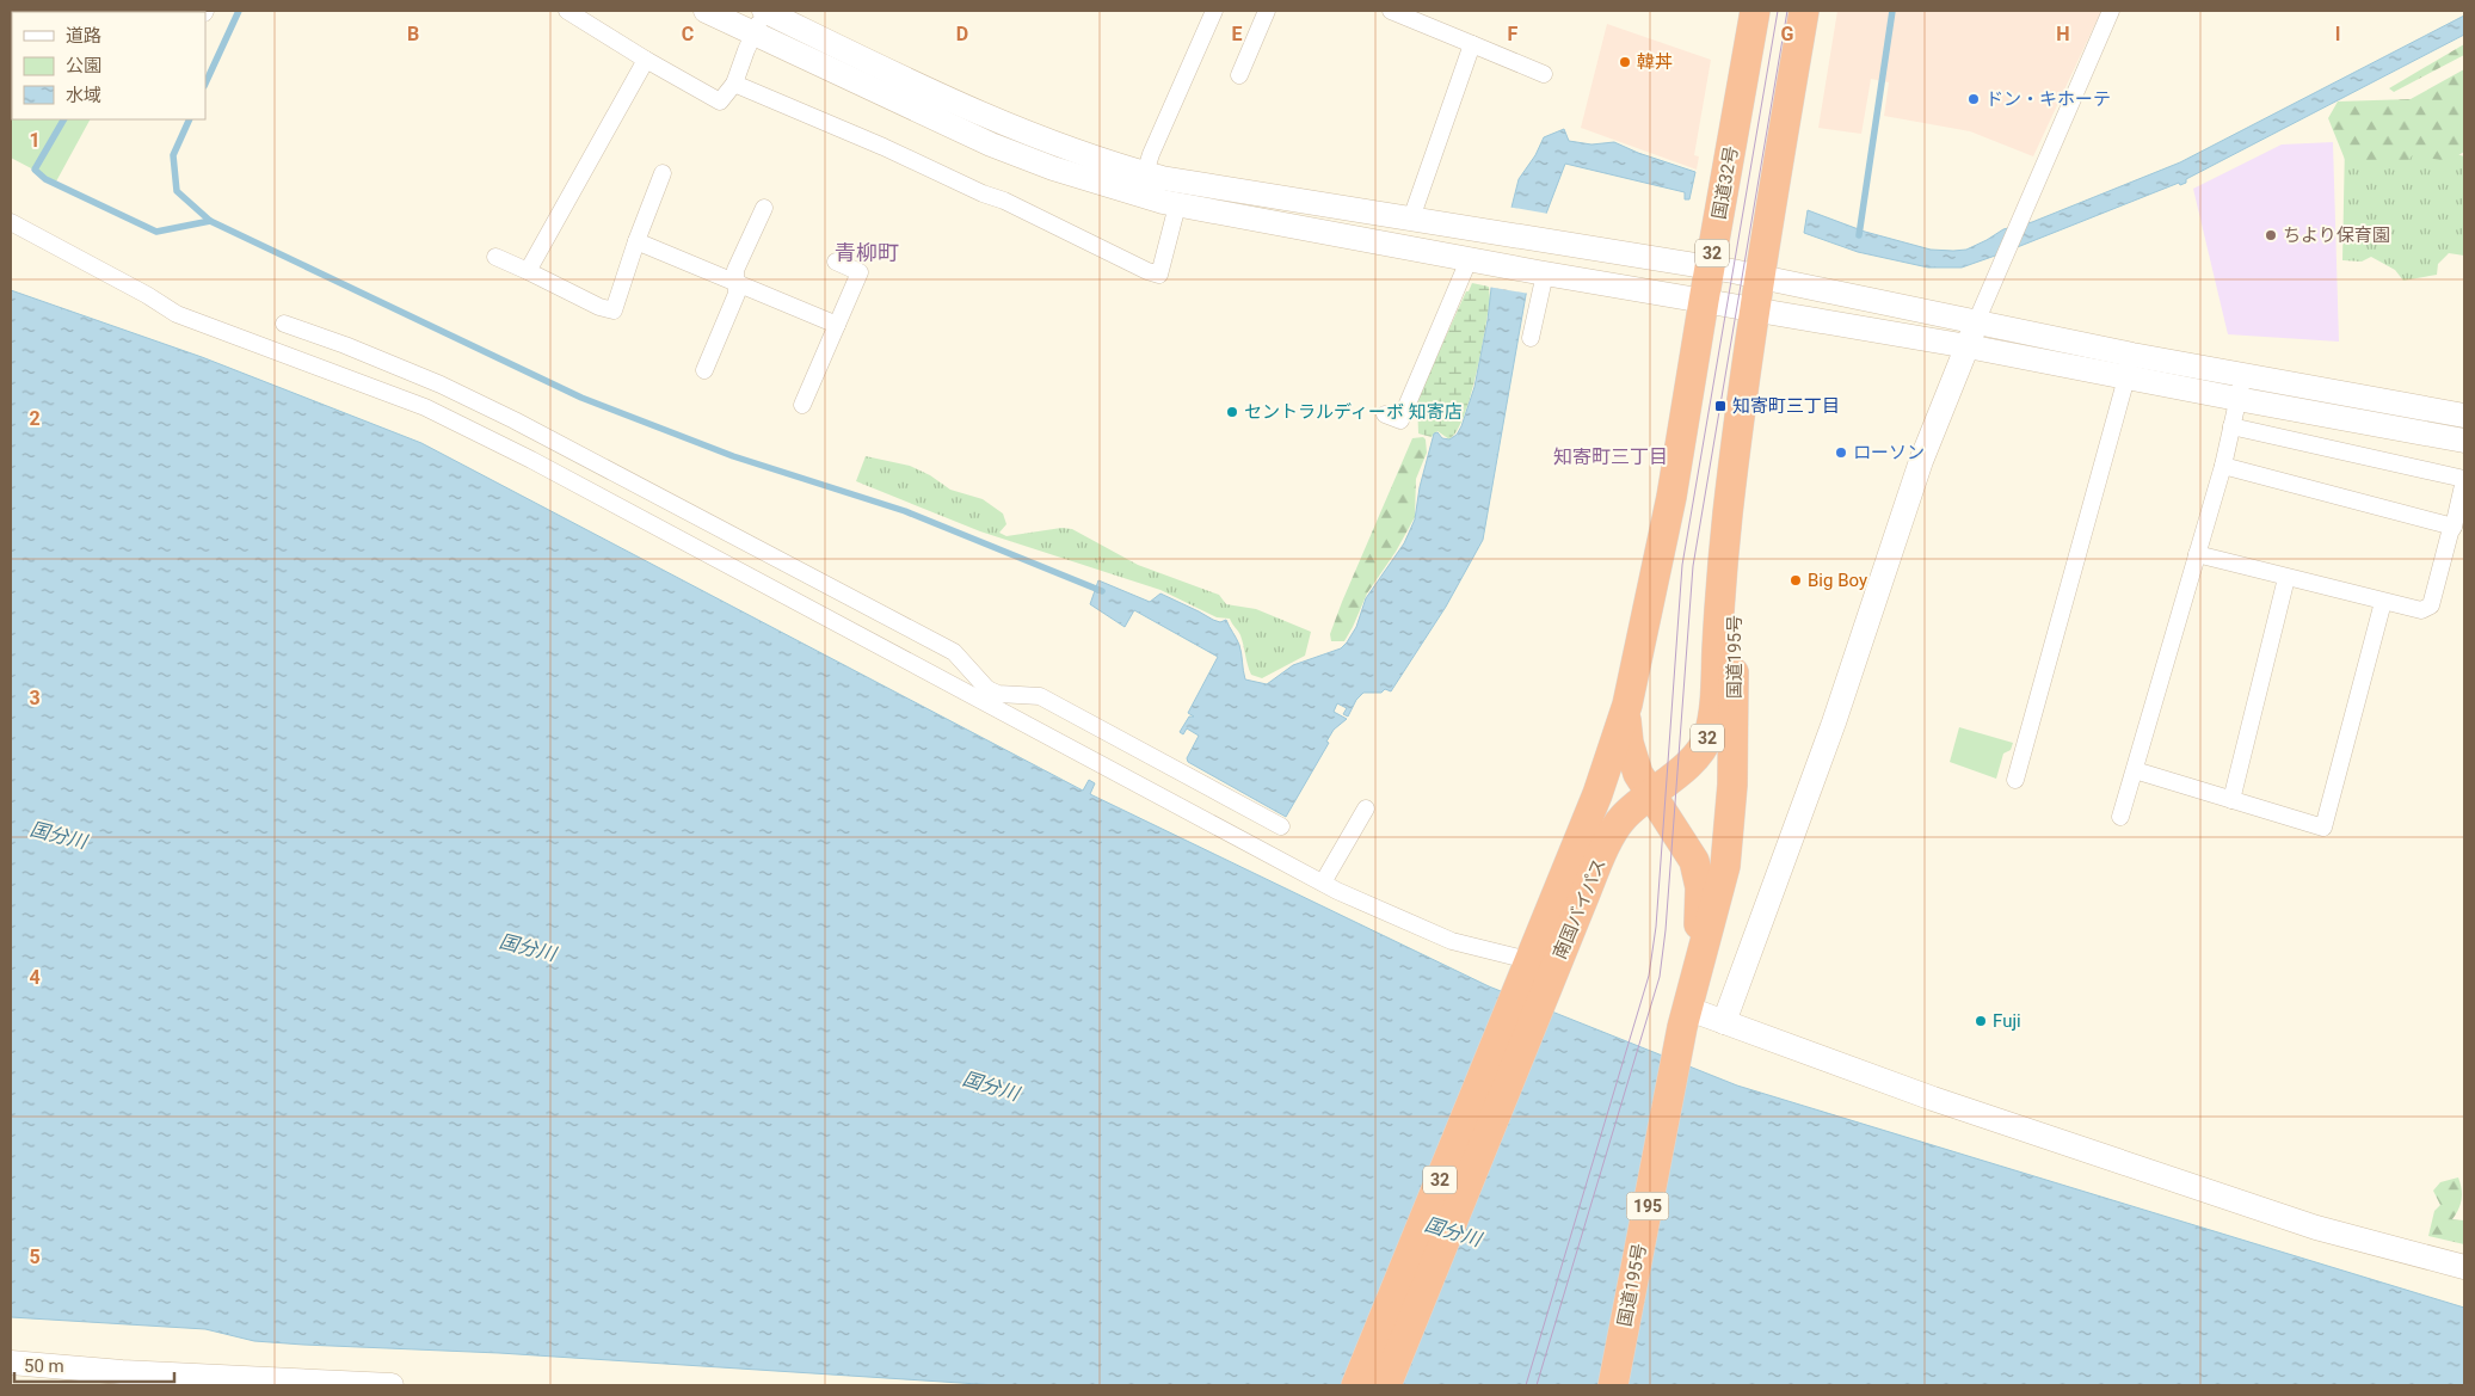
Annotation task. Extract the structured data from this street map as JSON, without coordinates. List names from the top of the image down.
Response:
{
  "streets": {
    "highway": [
      "国道32号",
      "32",
      "国道195号",
      "南国バイパス",
      "195"
    ]
  },
  "crossings": [
    ["国道32号", "南国バイパス"],
    ["32", "国道195号"],
    ["32", "南国バイパス"],
    ["国道195号", "南国バイパス"]
  ],
  "districts": ["青柳町", "知寄町三丁目"],
  "water": ["国分川"],
  "places": {
    "other": [
      "韓丼",
      "ドン・キホーテ",
      "ちより保育園",
      "セントラルディーボ 知寄店",
      "ローソン",
      "Big Boy",
      "Fuji"
    ],
    "transit": ["知寄町三丁目"]
  },
  "legend": ["道路", "公園", "水域"],
  "scale_bar": "50 m",
  "grid": {
    "columns": [
      "B",
      "C",
      "D",
      "E",
      "F",
      "G",
      "H",
      "I"
    ],
    "rows": [
      "1",
      "2",
      "3",
      "4",
      "5"
    ]
  }
}
